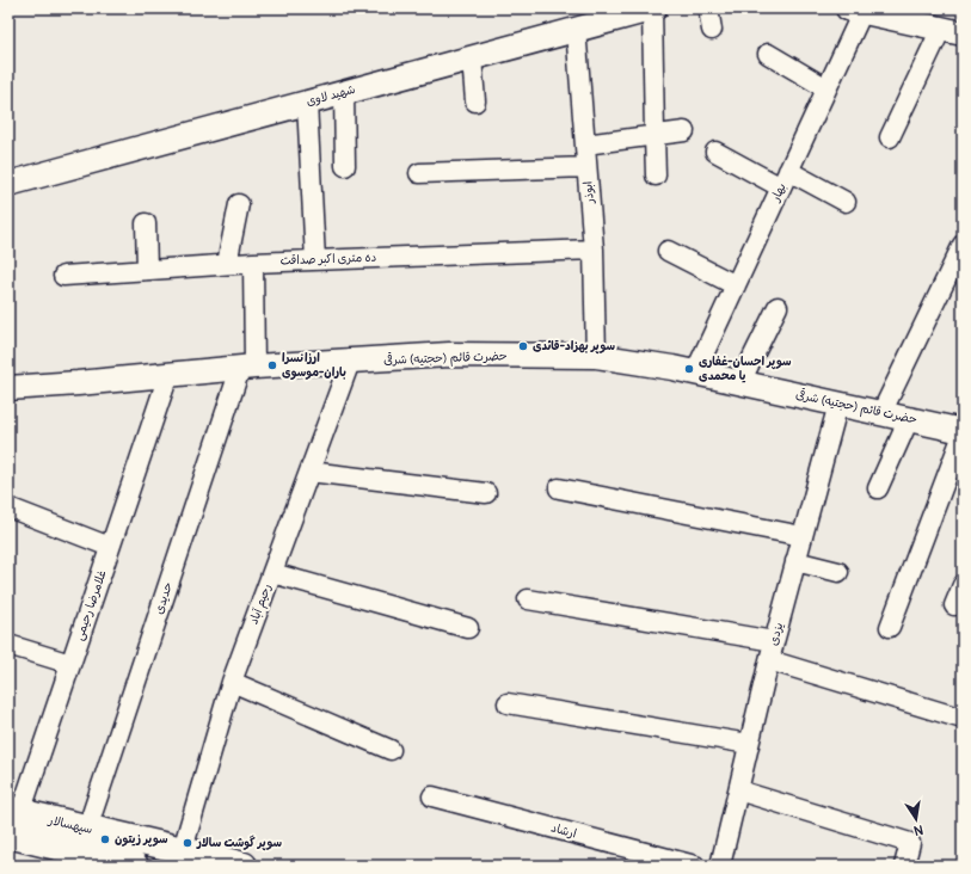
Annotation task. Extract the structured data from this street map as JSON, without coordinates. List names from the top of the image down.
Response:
{
  "streets": {
    "main road": ["سپهسالار"],
    "street": [
      "شهید لاوی",
      "ابوذر",
      "بهار",
      "ده متری اکبر صداقت",
      "حضرت قائم (حجتیه) شرقی",
      "حدیدی",
      "رحیم آباد",
      "غلامرضا رحیمی",
      "یزدی",
      "ارشاد"
    ]
  },
  "crossings": [
    ["شهید لاوی", "ابوذر"],
    ["ابوذر", "ده متری اکبر صداقت"],
    ["ابوذر", "حضرت قائم (حجتیه) شرقی"],
    ["بهار", "حضرت قائم (حجتیه) شرقی"],
    ["ده متری اکبر صداقت", "حدیدی"],
    ["حضرت قائم (حجتیه) شرقی", "حدیدی"],
    ["حضرت قائم (حجتیه) شرقی", "رحیم آباد"],
    ["حضرت قائم (حجتیه) شرقی", "غلامرضا رحیمی"],
    ["حضرت قائم (حجتیه) شرقی", "یزدی"],
    ["حدیدی", "سپهسالار"],
    ["رحیم آباد", "سپهسالار"],
    ["غلامرضا رحیمی", "سپهسالار"]
  ],
  "places": [
    "سوپر بهزاد-قائدی",
    "ارزانسرا باران-موسوی",
    "سوپر احسان-غفاری یا محمدی",
    "سوپر زیتون",
    "سوپر گوشت سالار"
  ],
  "north": "bottom"
}
